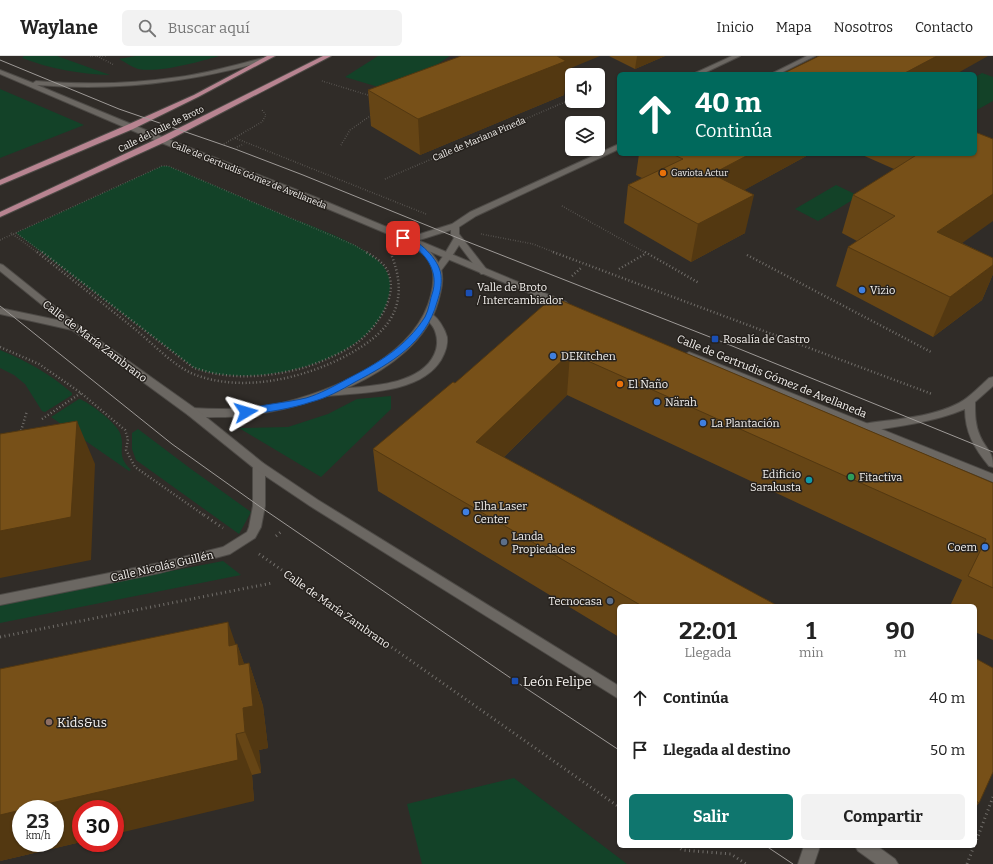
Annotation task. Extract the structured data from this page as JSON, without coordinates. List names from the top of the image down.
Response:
{
  "streets": {
    "main road": [
      "Calle del Valle de Broto",
      "Calle de Gertrudis Gómez de Avellaneda",
      "Calle de María Zambrano",
      "Calle Nicolás Guillén"
    ],
    "path": ["Calle de Mariana Pineda"]
  },
  "crossings": [
    ["Calle del Valle de Broto", "Calle de Gertrudis Gómez de Avellaneda"],
    ["Calle de María Zambrano", "Calle Nicolás Guillén"]
  ],
  "places": {
    "other": [
      "Gaviota Actur",
      "Vizio",
      "DEKitchen",
      "El Ñaño",
      "Närah",
      "La Plantación",
      "Fitactiva",
      "Edificio Sarakusta",
      "Elha Laser Center",
      "Landa Propiedades",
      "Coem",
      "Tecnocasa",
      "Kids&us"
    ],
    "transit": ["Valle de Broto / Intercambiador", "Rosalía de Castro", "León Felipe"]
  },
  "page": {
    "header": "Waylane",
    "search": "Buscar aquí",
    "nav": [
      "Inicio",
      "Mapa",
      "Nosotros",
      "Contacto"
    ],
    "turn": ["40 m", "Continúa"],
    "eta": [
      "22:01",
      "Llegada",
      "1",
      "min",
      "90",
      "m"
    ],
    "list": [
      {
        "name": "Continúa",
        "value": "40 m"
      },
      {
        "name": "Llegada al destino",
        "value": "50 m"
      }
    ],
    "buttons": ["Salir", "Compartir"],
    "speed": "23 km/h",
    "limit": "30"
  }
}
